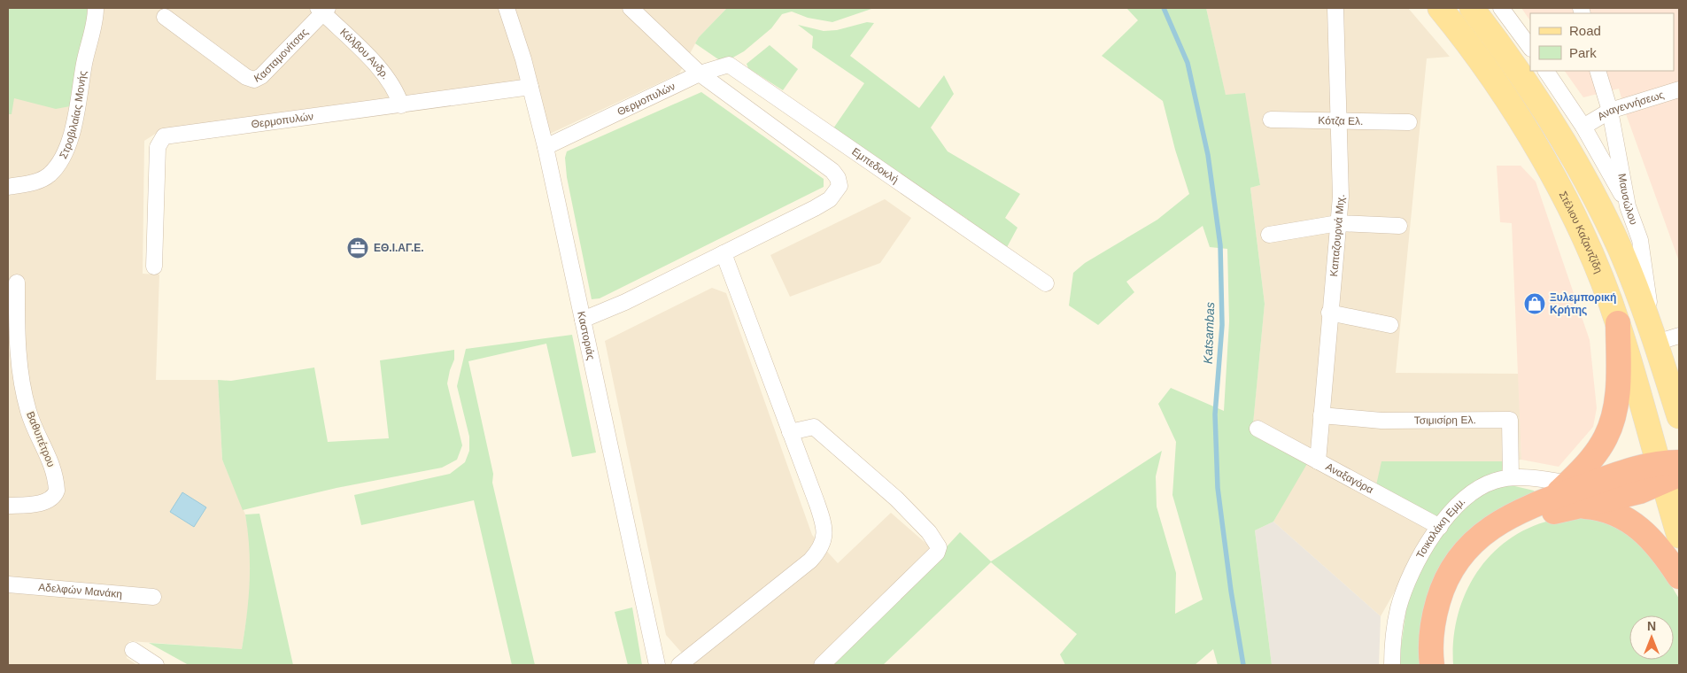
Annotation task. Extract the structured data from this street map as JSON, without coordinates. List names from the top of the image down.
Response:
{
  "streets": {
    "main road": ["Στέλιου Καζαντζίδη"],
    "street": [
      "Κασταμονίτσας",
      "Κάλβου Ανδρ.",
      "Θερμοπυλών",
      "Αναγεννήσεως",
      "Στροβιλαίας Μονής",
      "Κότζα Ελ.",
      "Εμπεδοκλή",
      "Μαυσώλου",
      "Καπαζουρνά Μιχ.",
      "Καστοριάς",
      "Τσιμισίρη Ελ.",
      "Βαθυπέτρου",
      "Αναξαγόρα",
      "Τσικαλάκη Εμμ.",
      "Αδελφών Μανάκη"
    ]
  },
  "crossings": [
    ["Κασταμονίτσας", "Κάλβου Ανδρ."],
    ["Κάλβου Ανδρ.", "Θερμοπυλών"],
    ["Θερμοπυλών", "Εμπεδοκλή"],
    ["Θερμοπυλών", "Καστοριάς"],
    ["Αναγεννήσεως", "Μαυσώλου"],
    ["Κότζα Ελ.", "Καπαζουρνά Μιχ."],
    ["Καπαζουρνά Μιχ.", "Τσιμισίρη Ελ."],
    ["Καπαζουρνά Μιχ.", "Αναξαγόρα"],
    ["Τσιμισίρη Ελ.", "Τσικαλάκη Εμμ."],
    ["Αναξαγόρα", "Τσικαλάκη Εμμ."]
  ],
  "water": ["Katsambas"],
  "places": {
    "office": ["ΕΘ.Ι.ΑΓ.Ε."],
    "shop": ["Ξυλεμπορική Κρήτης"]
  },
  "legend": ["Road", "Park"],
  "north": "top"
}
